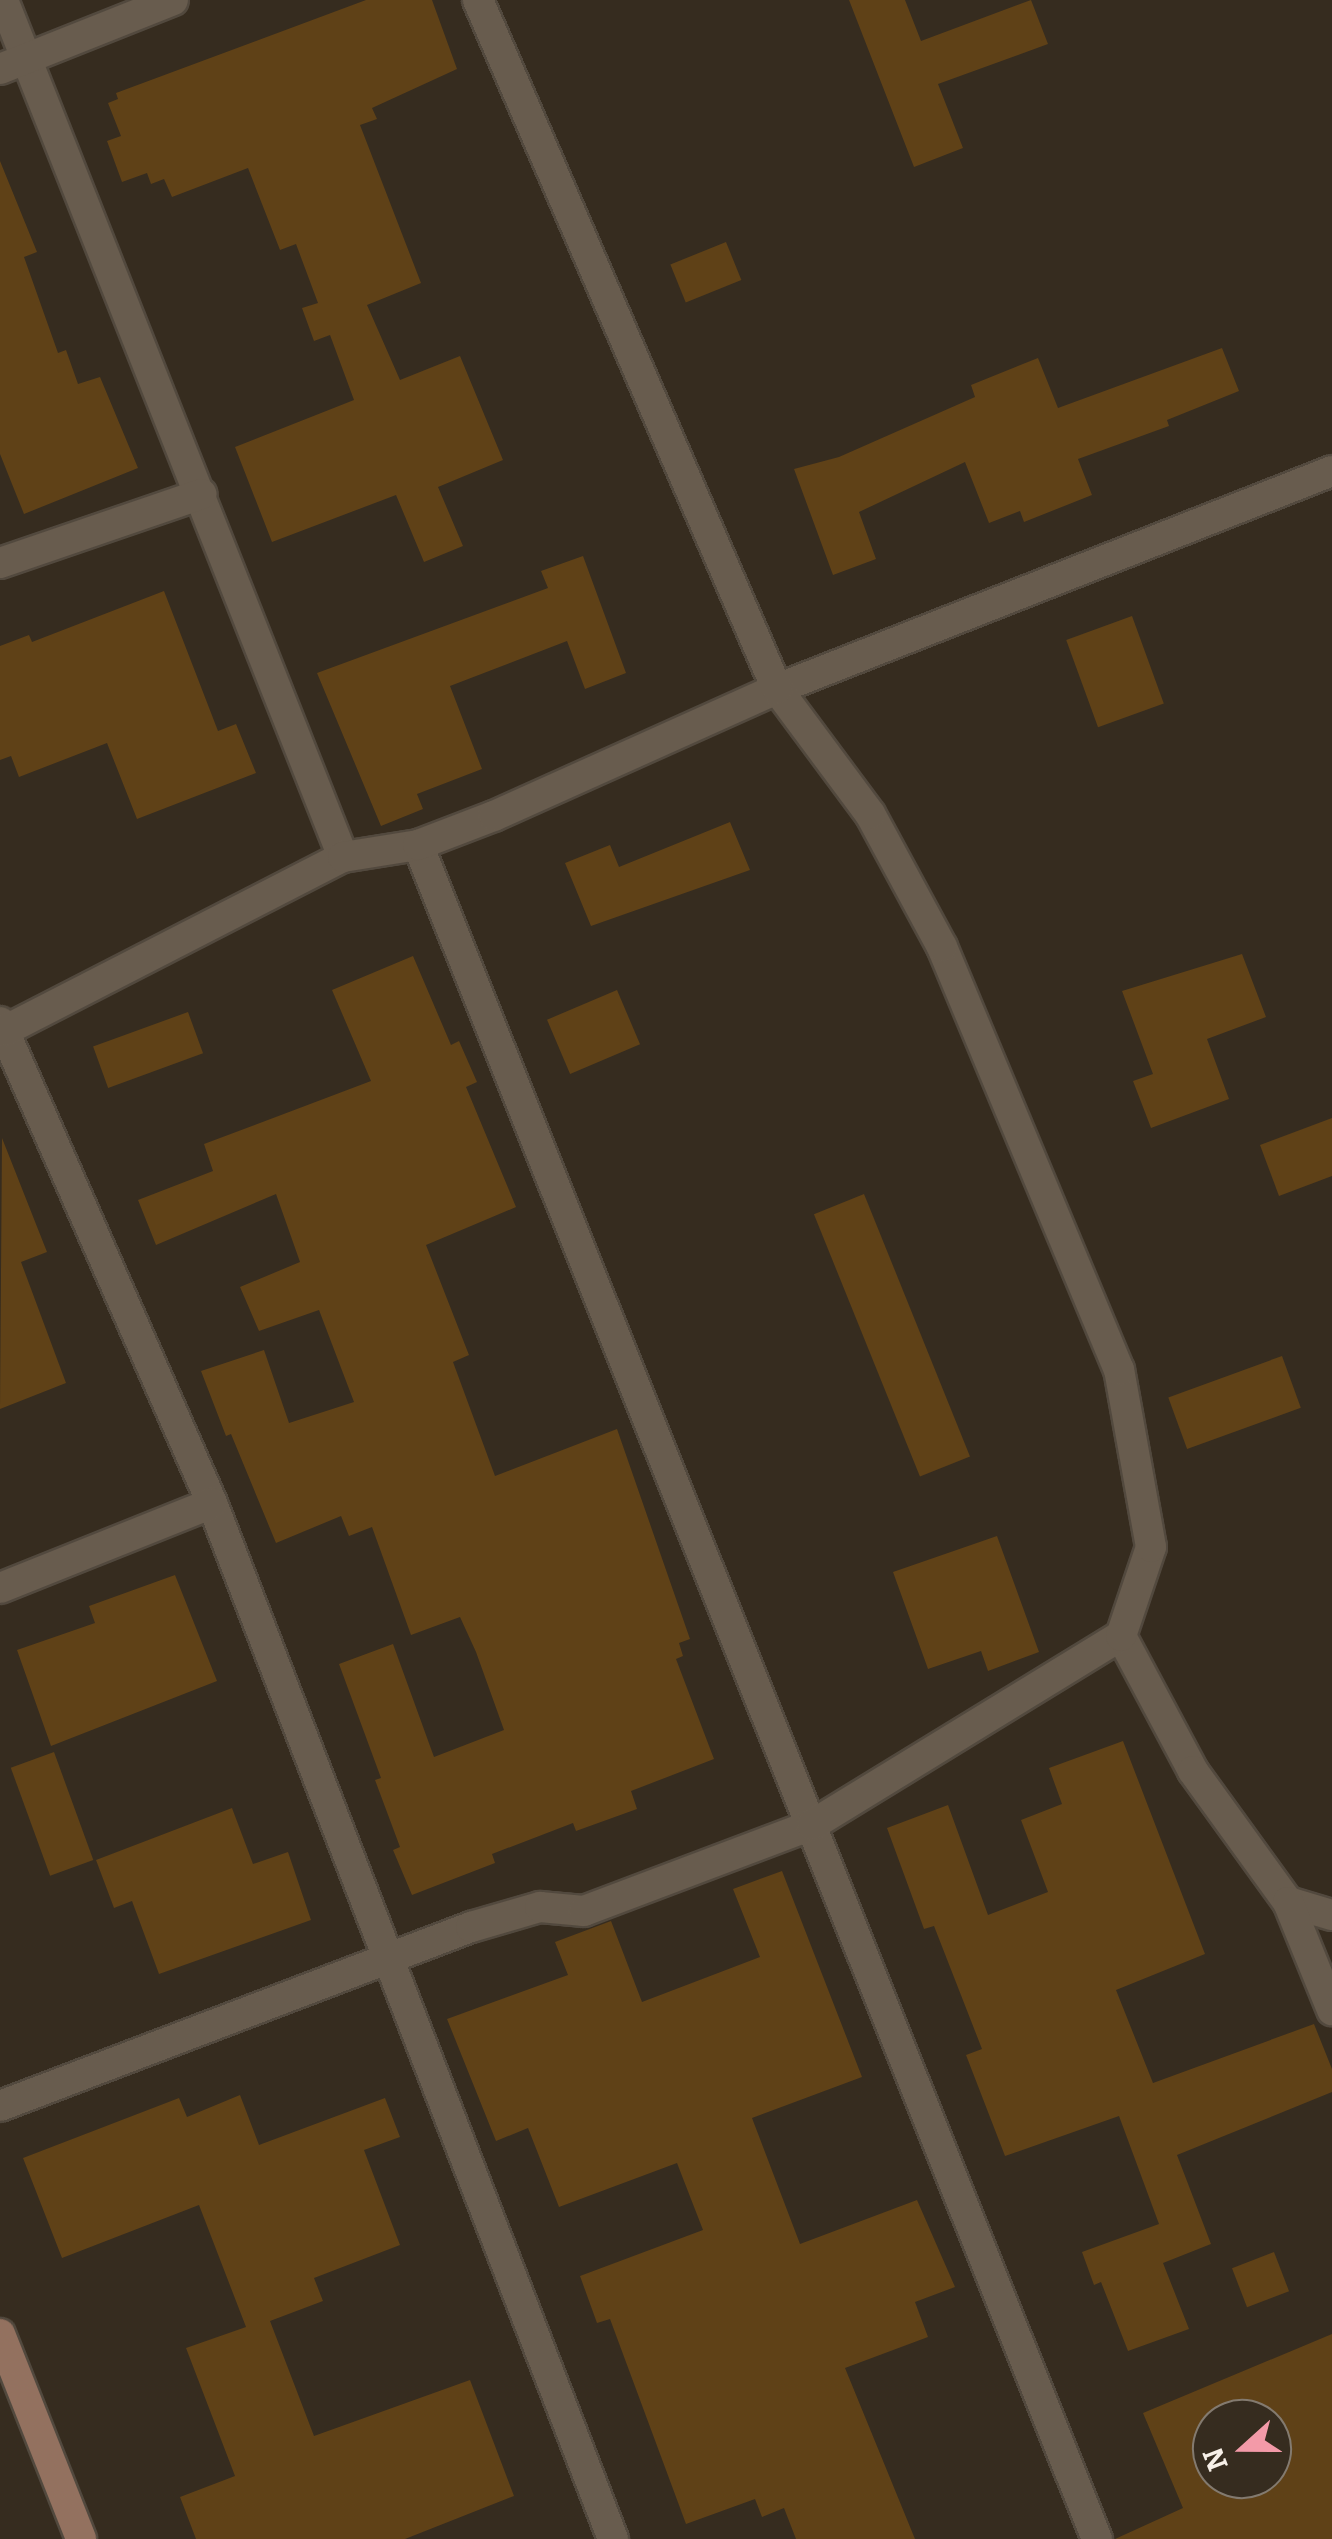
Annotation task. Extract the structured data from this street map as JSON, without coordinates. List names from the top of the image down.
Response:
{
  "north": "left"
}
